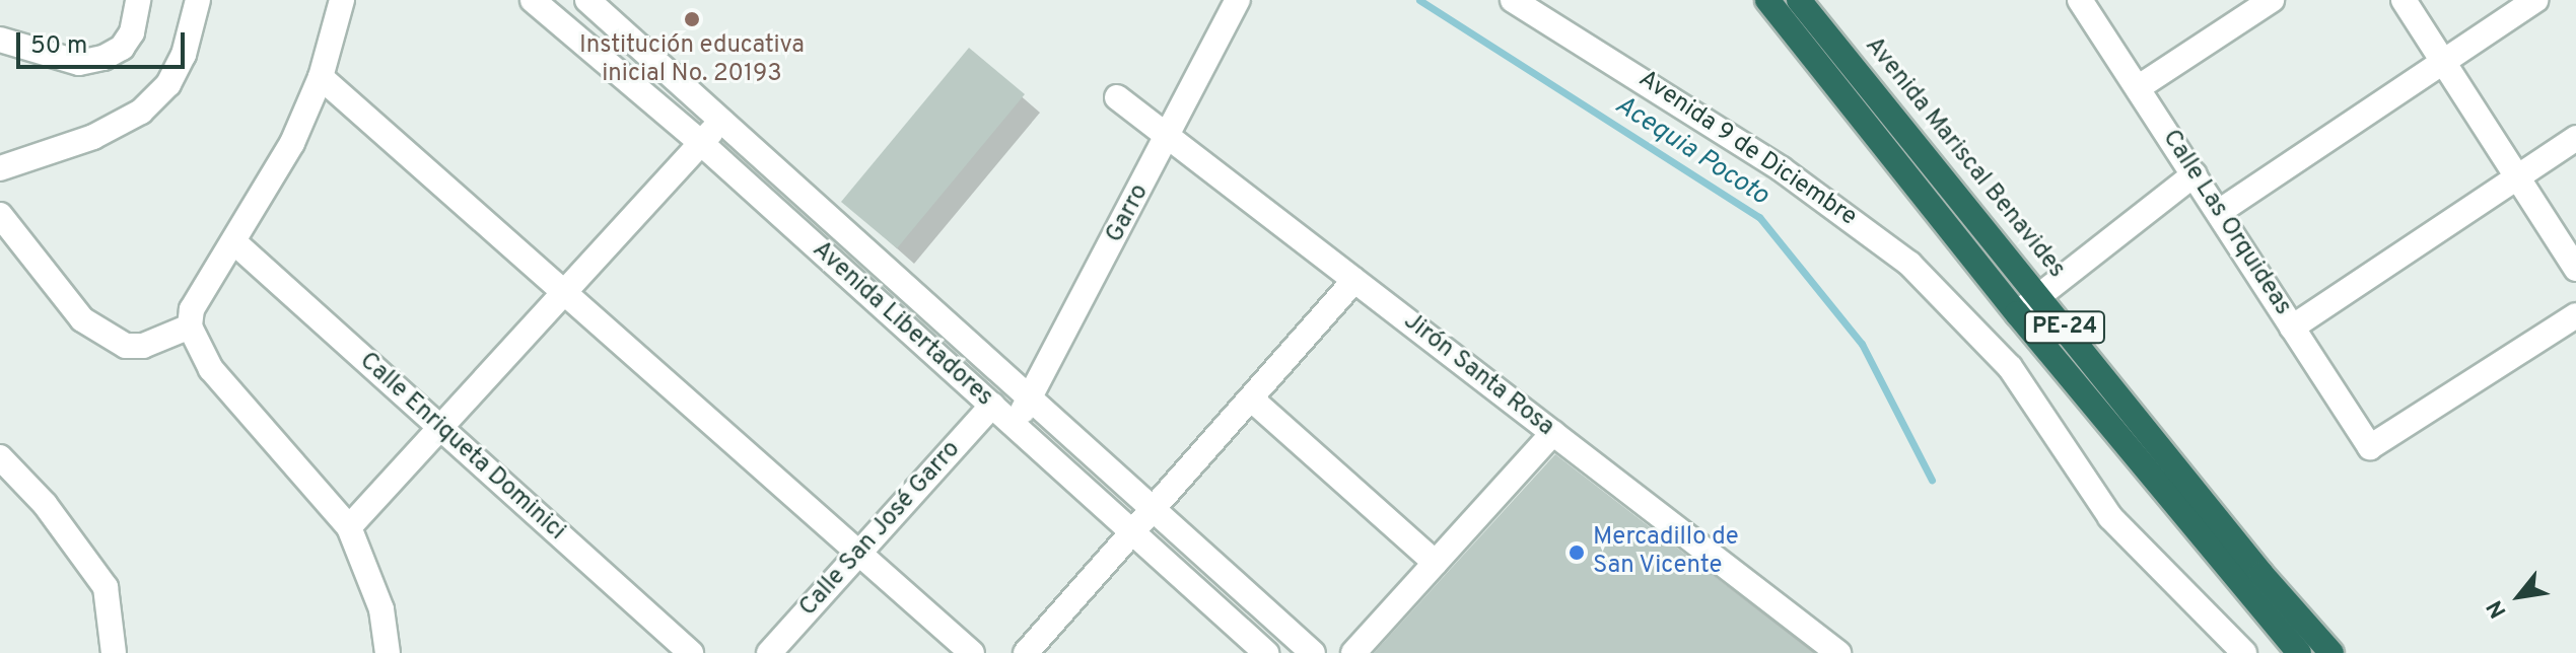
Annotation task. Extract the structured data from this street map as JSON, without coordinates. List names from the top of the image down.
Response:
{
  "streets": {
    "highway": ["Avenida Mariscal Benavides", "PE-24"],
    "street": [
      "Avenida 9 de Diciembre",
      "Garro",
      "Calle Las Orquideas",
      "Avenida Libertadores",
      "Jirón Santa Rosa",
      "Calle Enriqueta Dominici",
      "Calle San José Garro"
    ]
  },
  "crossings": [
    ["Garro", "Avenida Libertadores"],
    ["Garro", "Jirón Santa Rosa"],
    ["Avenida Libertadores", "Calle San José Garro"]
  ],
  "water": ["Acequia Pocoto"],
  "places": ["Institución educativa inicial No. 20193", "Mercadillo de San Vicente"],
  "scale_bar": "50 m",
  "north": "bottom left"
}
